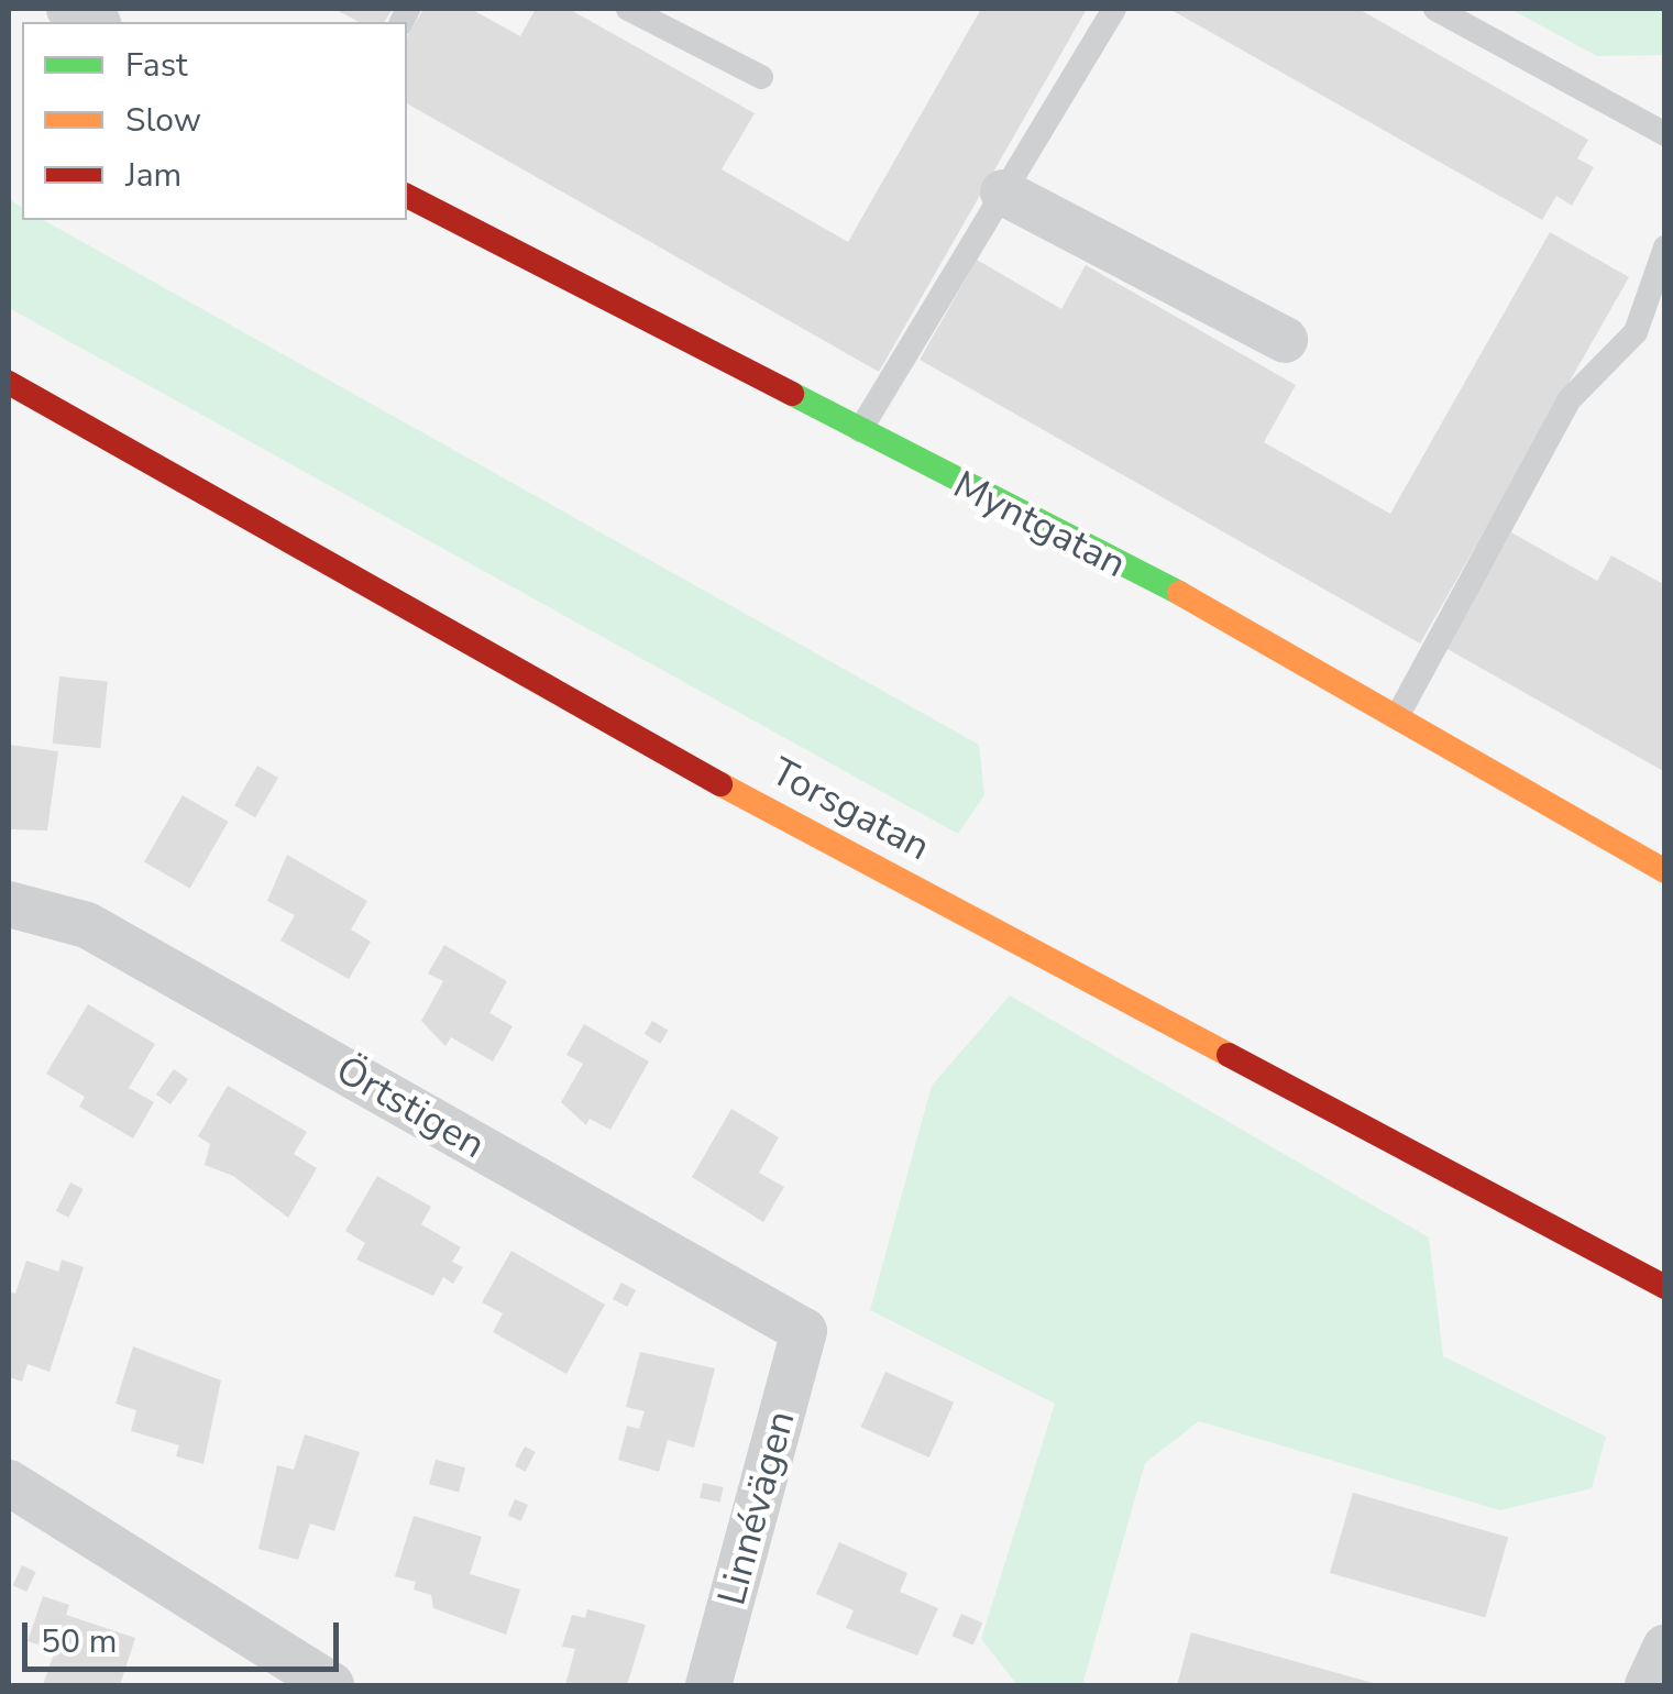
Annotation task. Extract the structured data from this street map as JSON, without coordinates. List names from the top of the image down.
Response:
{
  "streets": {
    "main road": ["Myntgatan", "Torsgatan"],
    "street": ["Örtstigen", "Linnévägen"]
  },
  "crossings": [
    ["Örtstigen", "Linnévägen"]
  ],
  "legend": ["Fast", "Slow", "Jam"],
  "scale_bar": "50 m"
}
